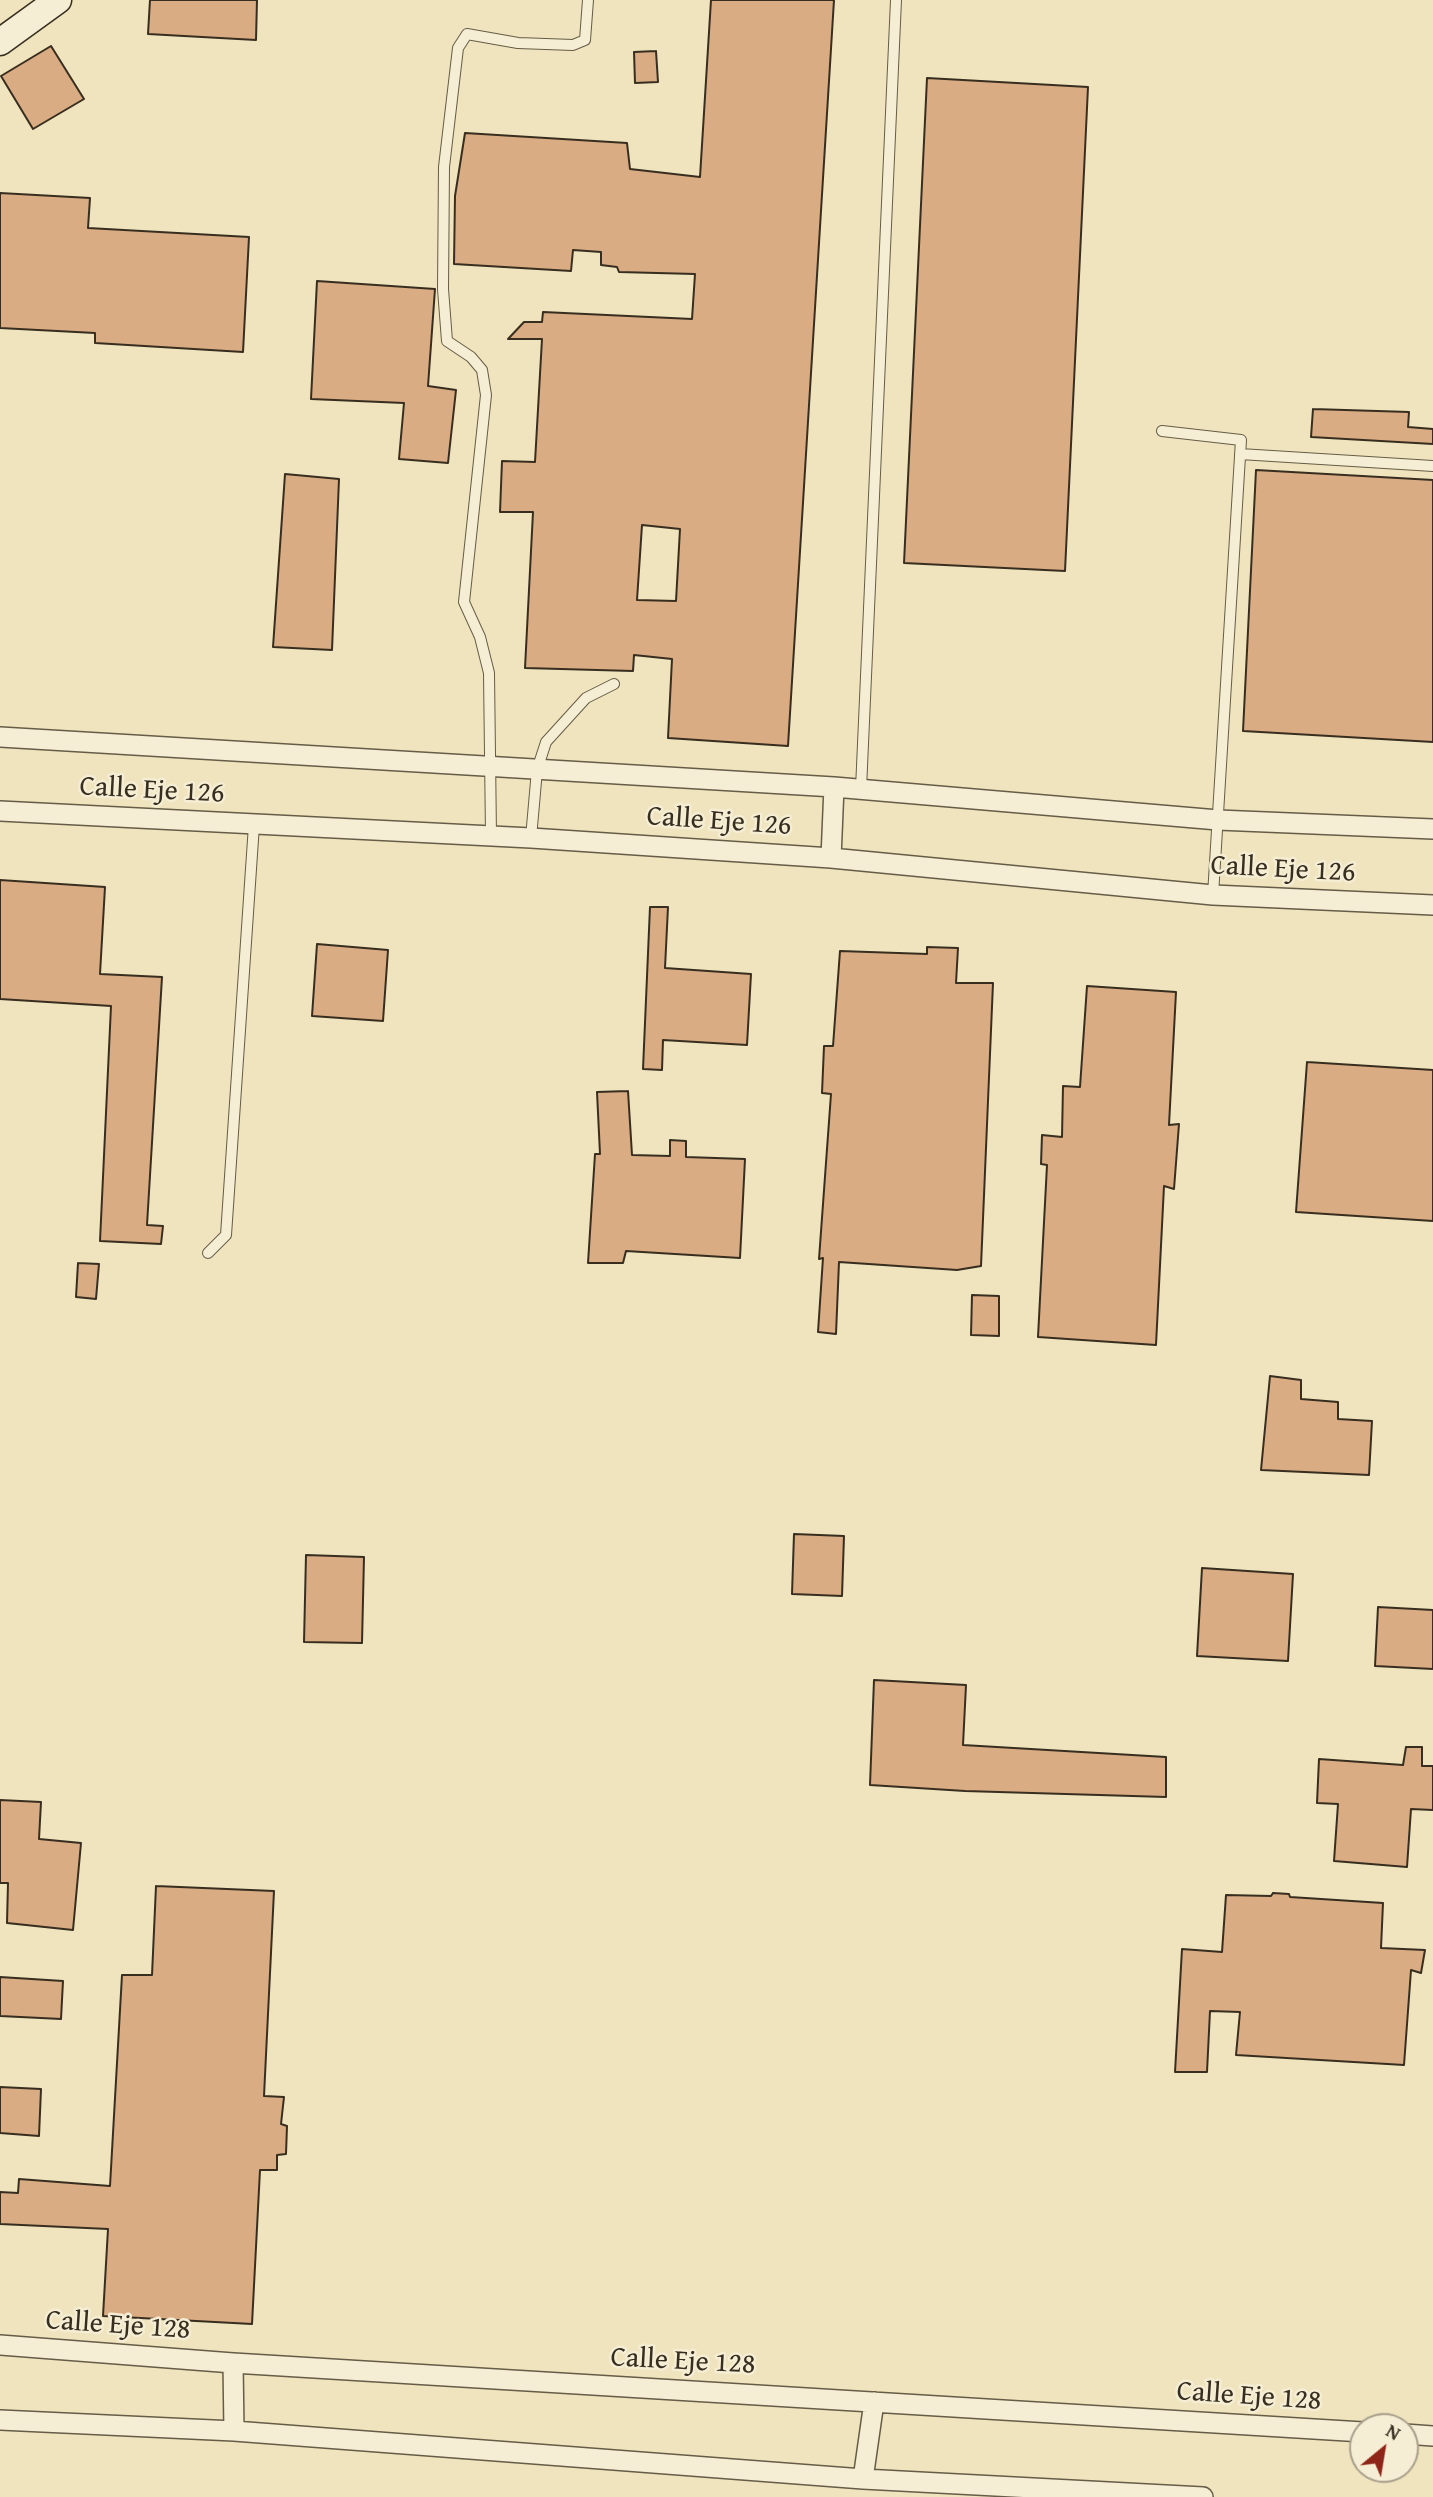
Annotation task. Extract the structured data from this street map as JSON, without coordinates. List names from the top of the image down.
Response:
{
  "streets": {
    "street": ["Calle Eje 126", "Calle Eje 128"]
  },
  "north": "top right"
}
